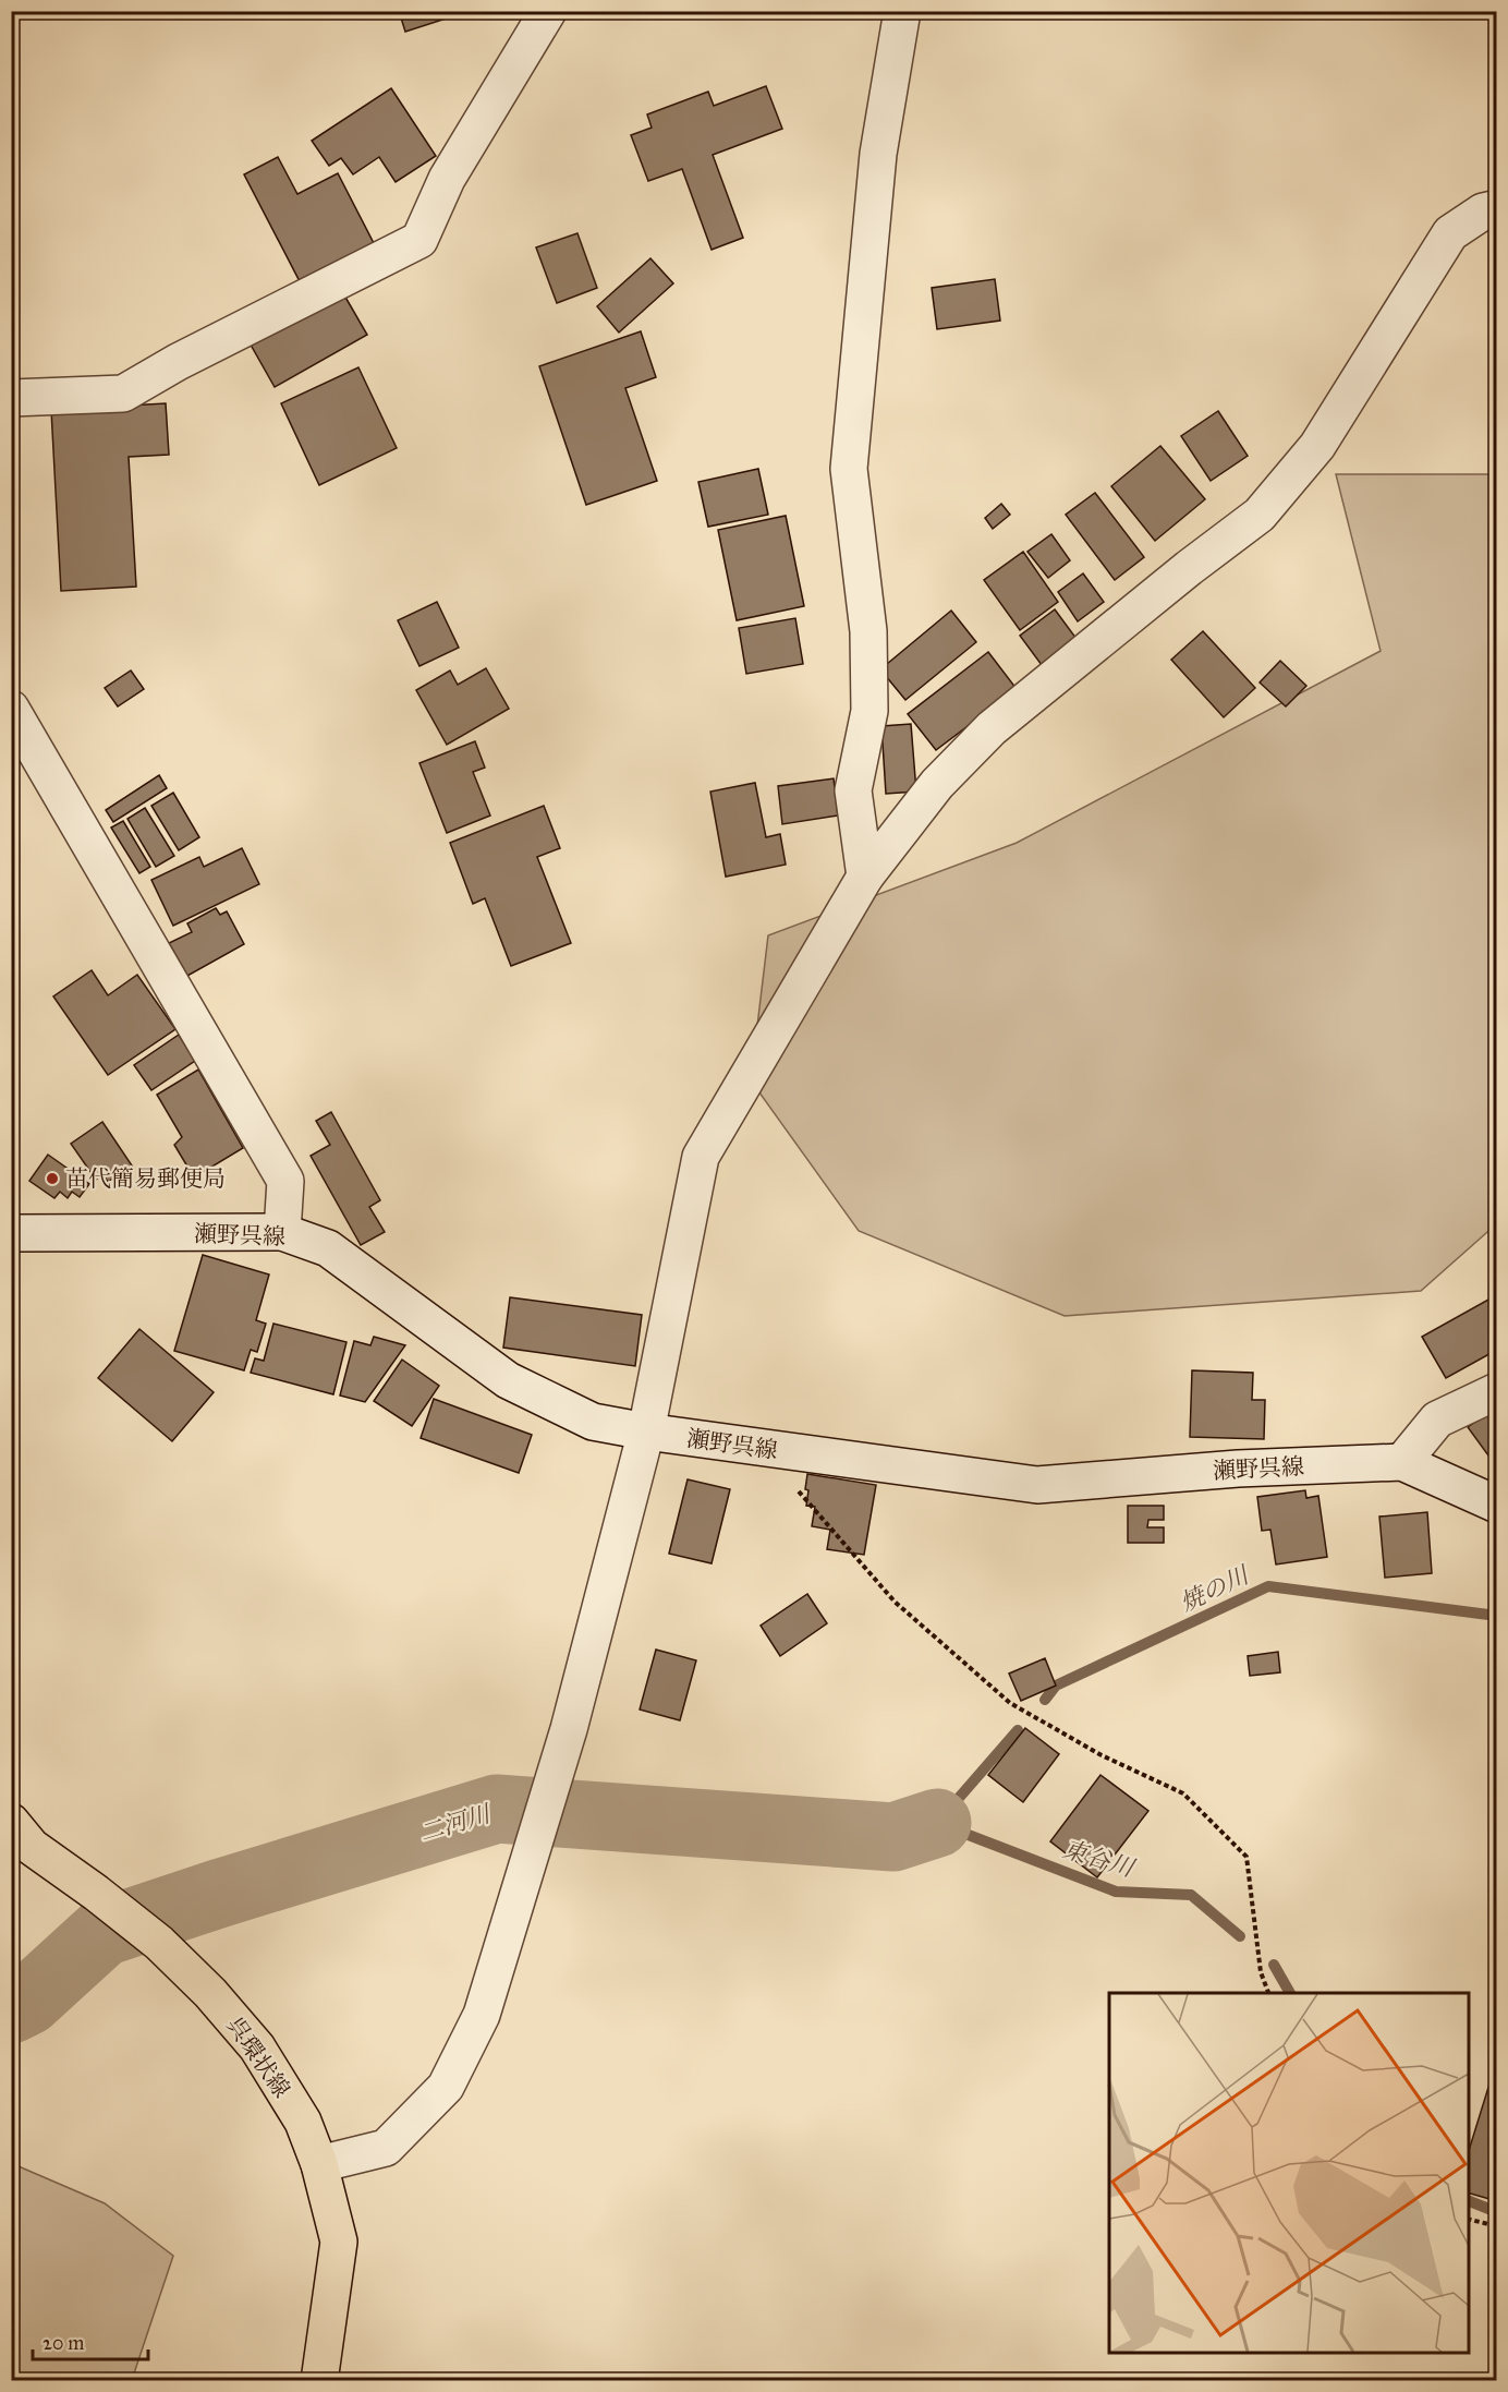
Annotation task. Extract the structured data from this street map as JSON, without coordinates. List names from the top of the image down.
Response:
{
  "streets": {
    "main road": ["呉環状線"],
    "street": ["瀬野呉線"]
  },
  "water": ["焼の川", "二河川", "東谷川"],
  "places": ["苗代簡易郵便局"],
  "scale_bar": "20 m"
}
